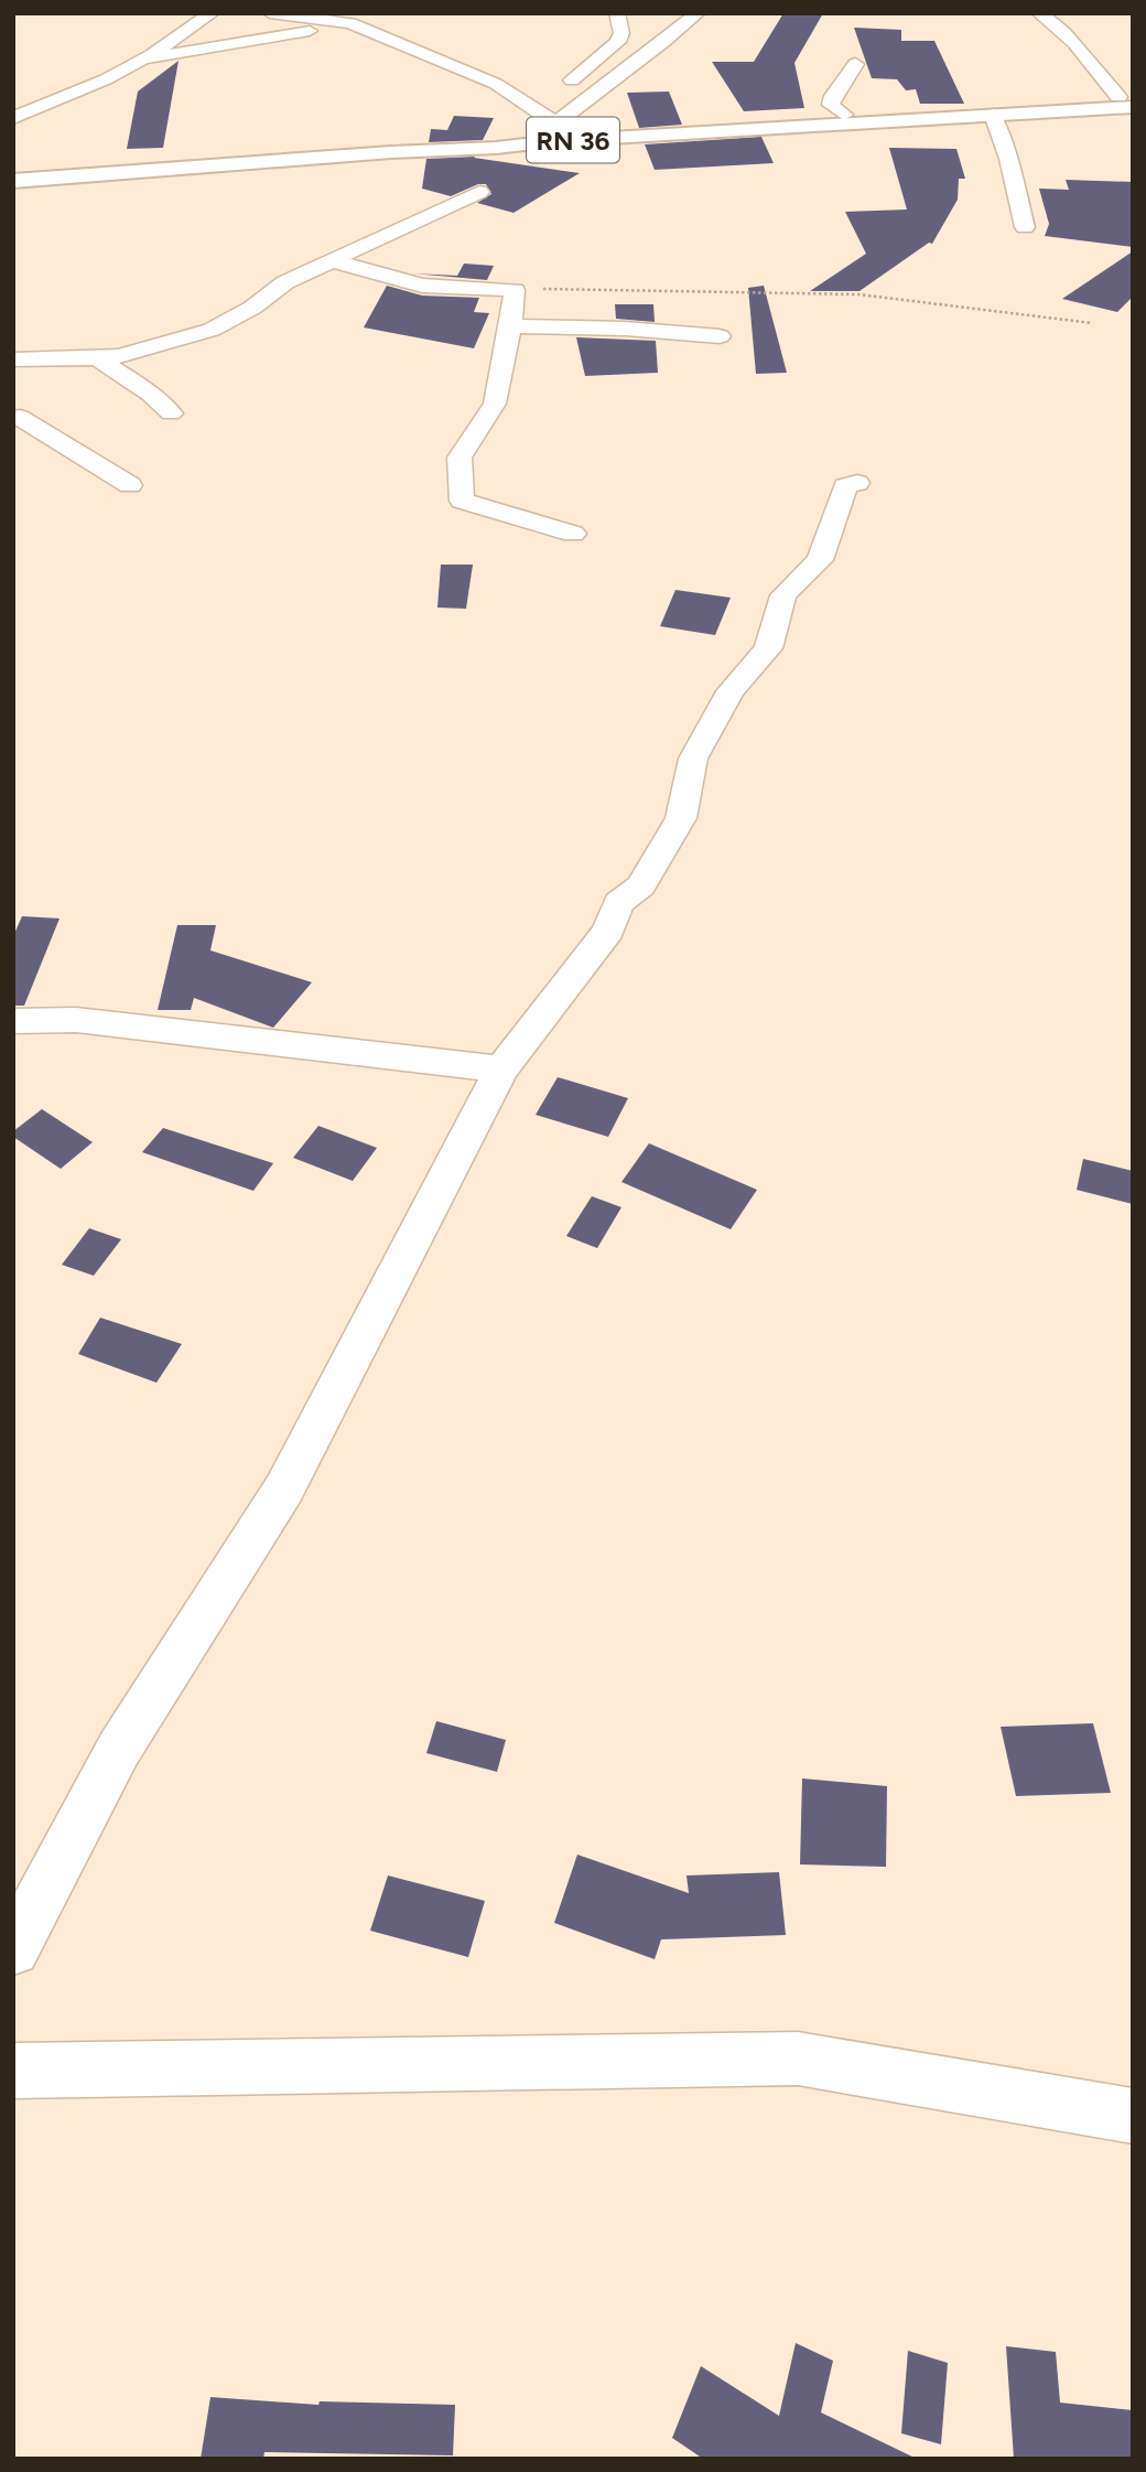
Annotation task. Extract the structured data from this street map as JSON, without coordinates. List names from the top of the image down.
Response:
{
  "streets": {
    "main road": ["RN 36"]
  }
}
